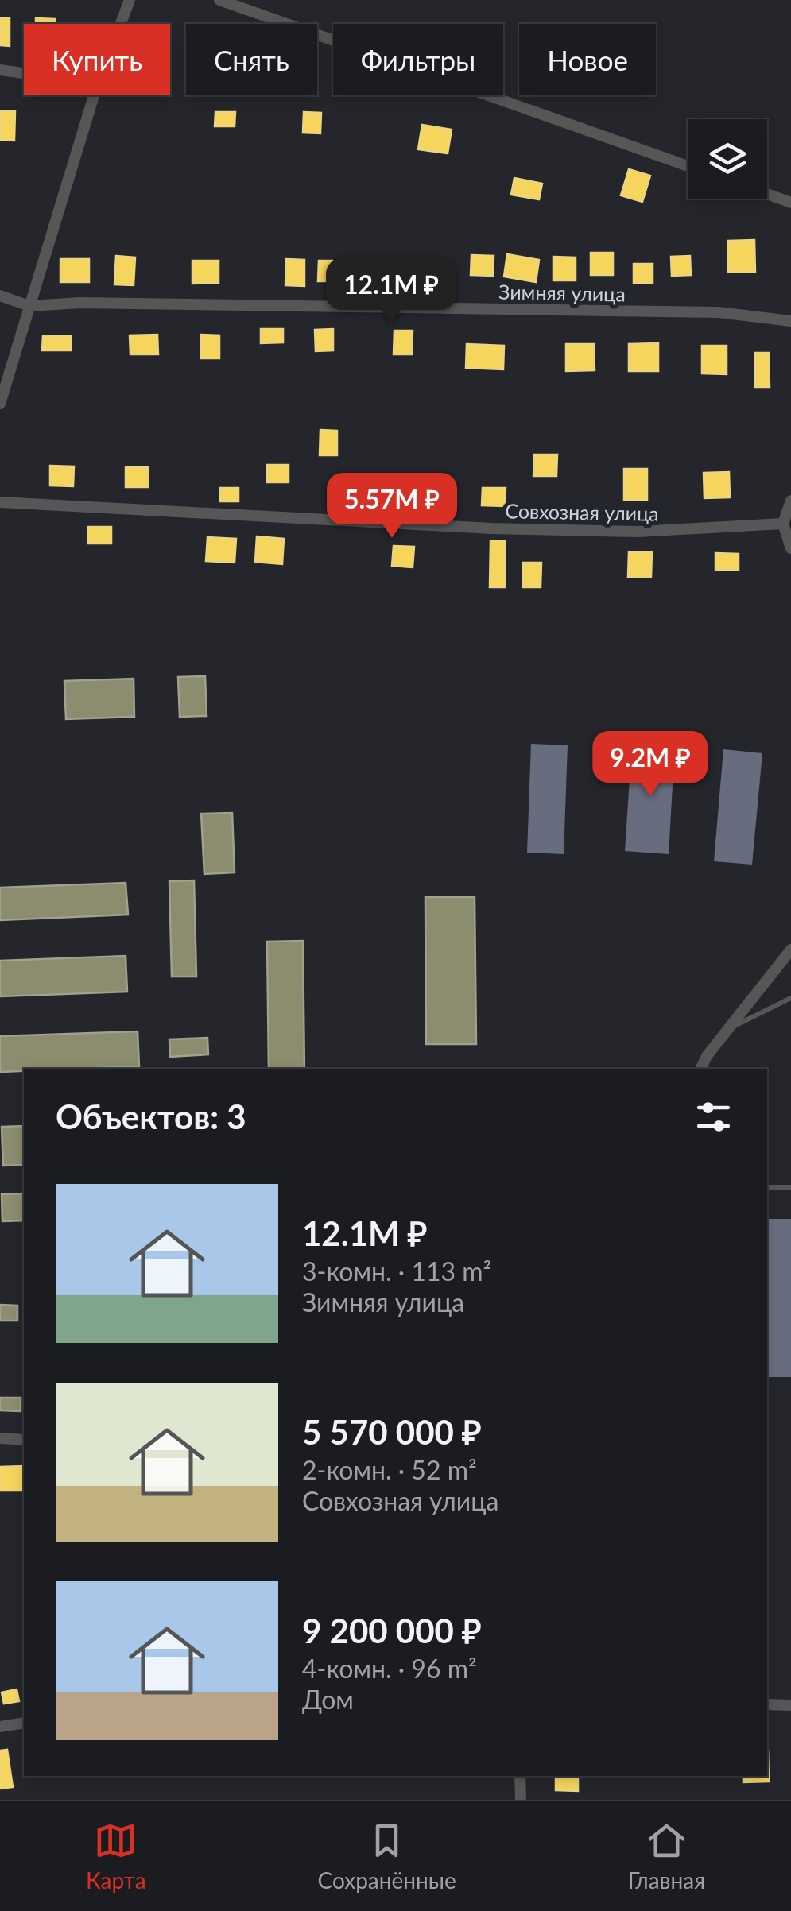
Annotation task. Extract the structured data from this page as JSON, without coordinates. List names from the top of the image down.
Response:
{
  "streets": {
    "street": ["Зимняя улица", "Совхозная улица"]
  },
  "page": {
    "chip": [
      "Купить",
      "Снять",
      "Фильтры",
      "Новое"
    ],
    "price": ["12.1M ₽", "5.57M ₽", "9.2M ₽"],
    "heading": "Объектов: 3",
    "list": [
      {
        "name": "12.1M ₽",
        "note": "3-комн. · 113 m² · Зимняя улица"
      },
      {
        "name": "5 570 000 ₽",
        "note": "2-комн. · 52 m² · Совхозная улица"
      },
      {
        "name": "9 200 000 ₽",
        "note": "4-комн. · 96 m² · Дом"
      }
    ],
    "tabs": ["Карта", "Сохранённые", "Главная"]
  }
}
